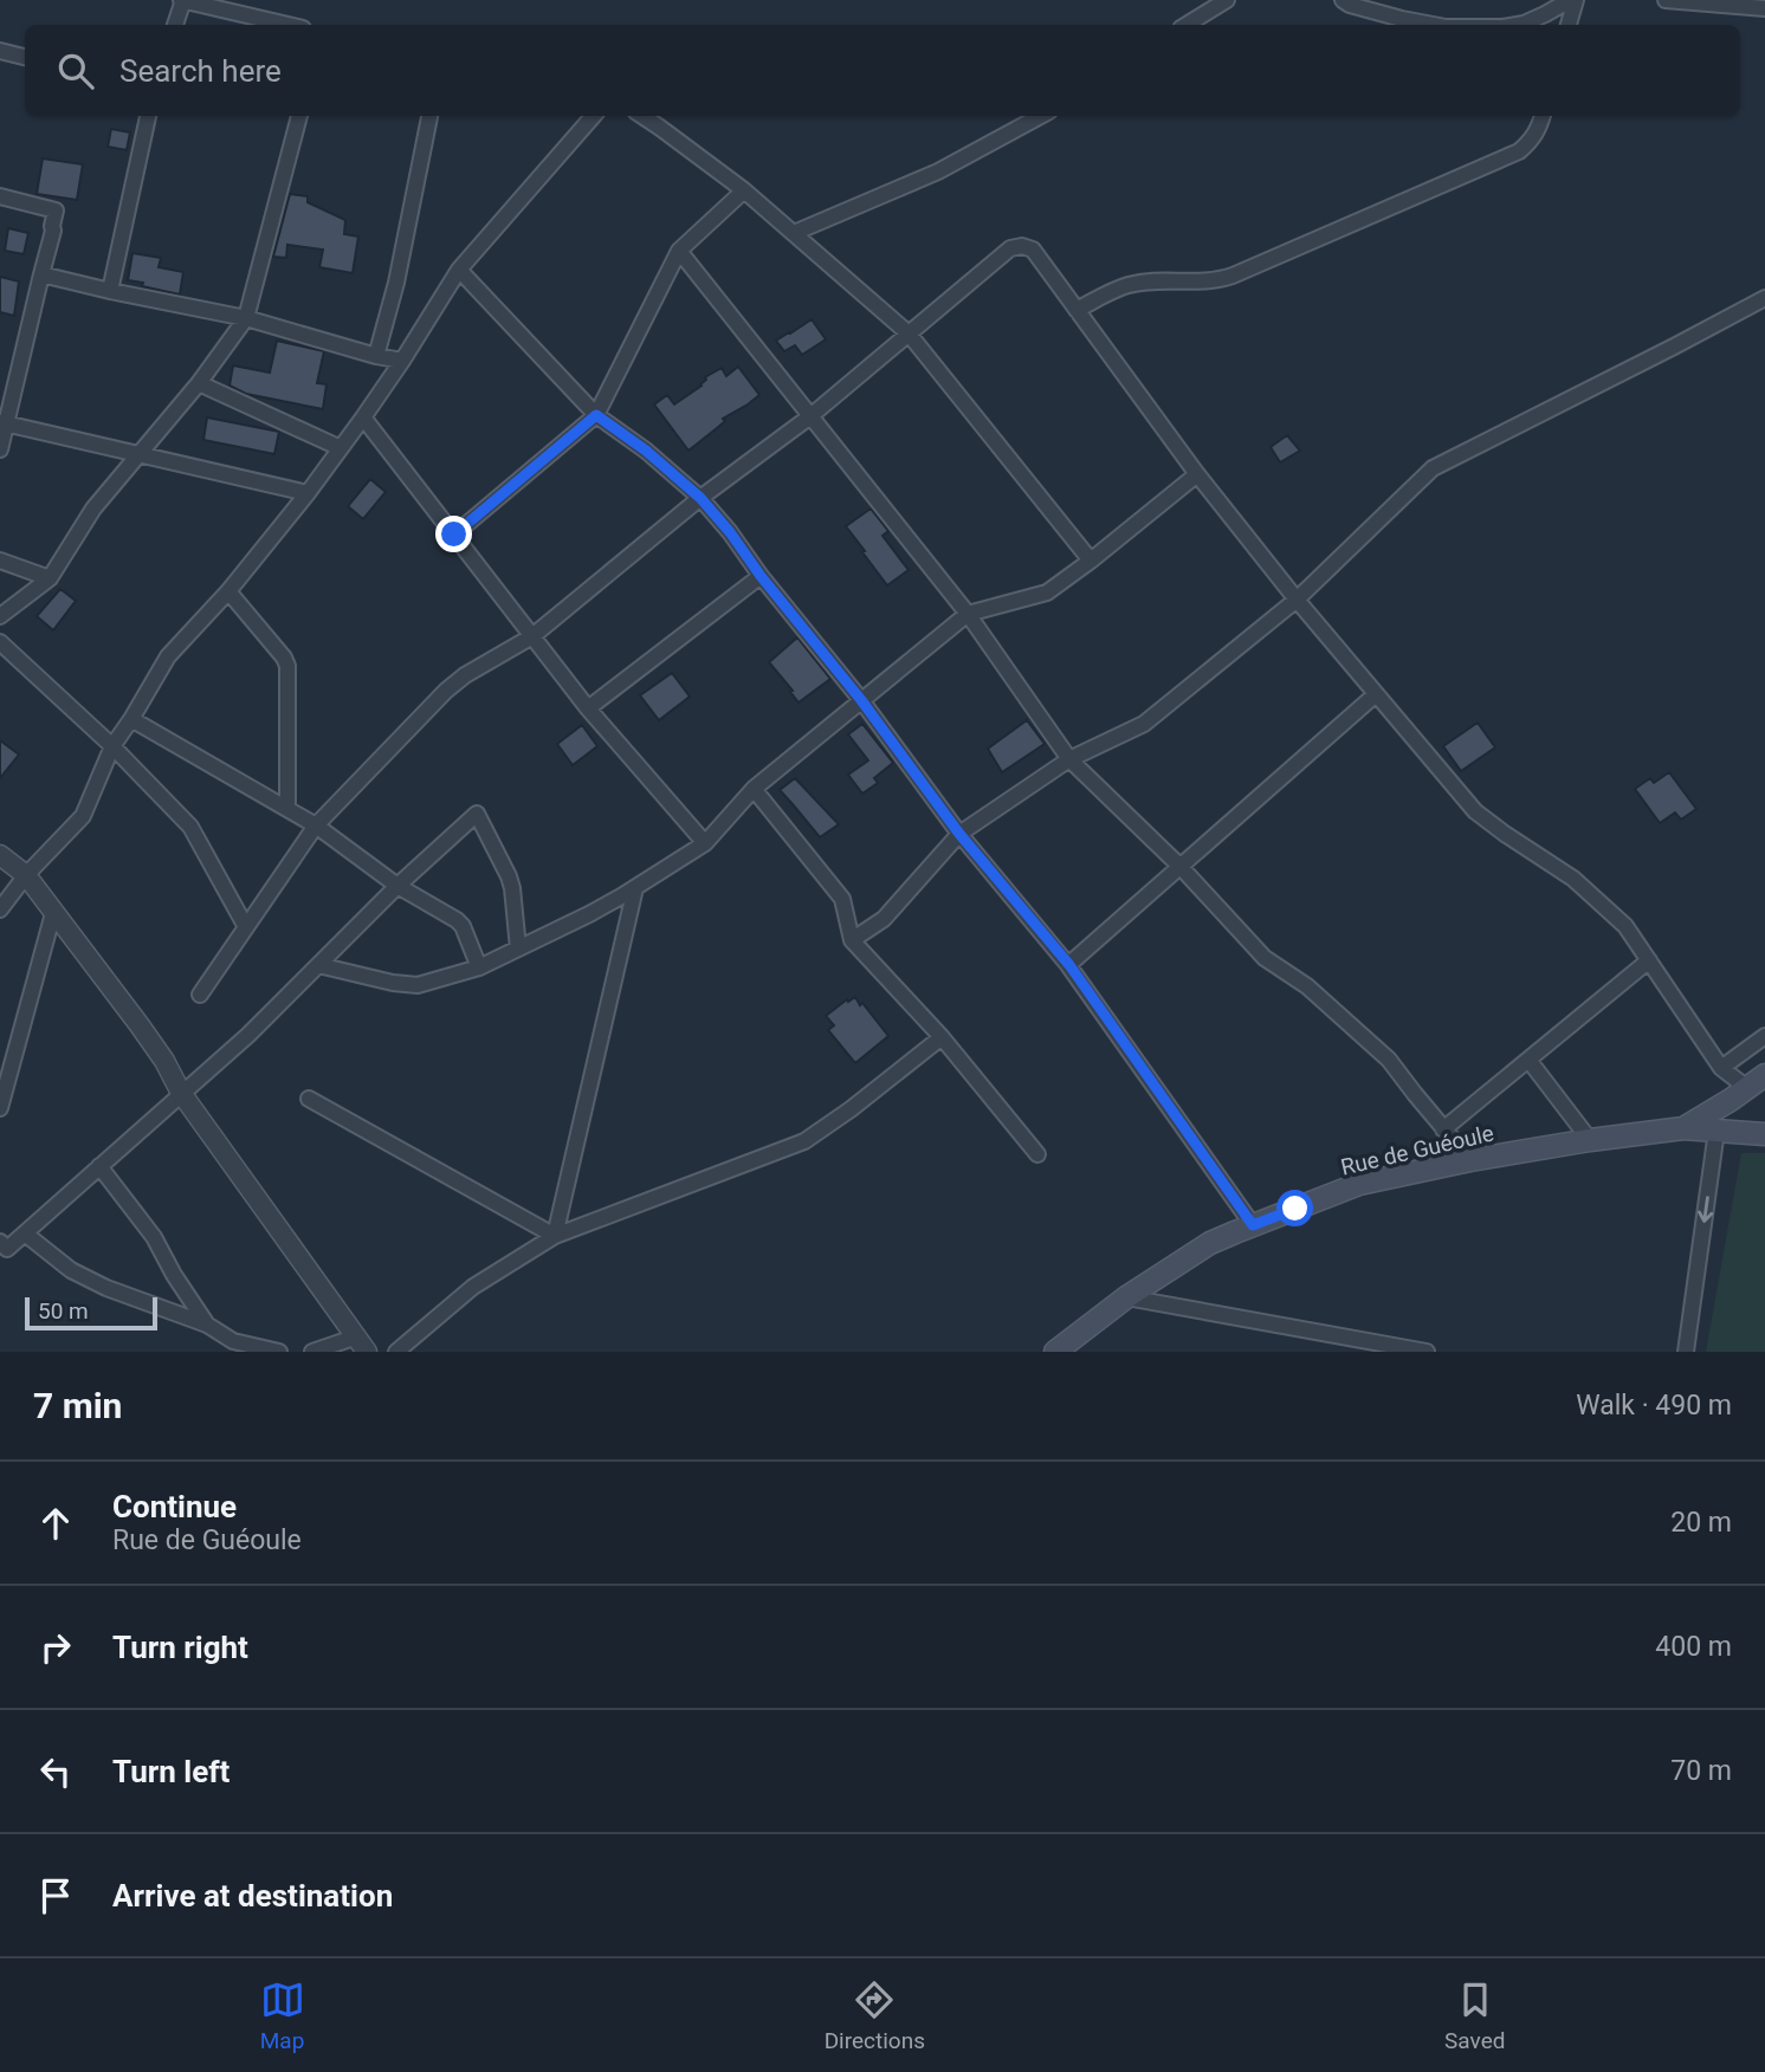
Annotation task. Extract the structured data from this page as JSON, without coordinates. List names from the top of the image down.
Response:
{
  "streets": {
    "main road": ["Rue de Guéoule"]
  },
  "scale_bar": "50 m",
  "page": {
    "search": "Search here",
    "scale": "50 m",
    "heading": ["7 min", "Walk · 490 m"],
    "list": [
      ["Continue", "Rue de Guéoule", "20 m"],
      ["Turn right", "400 m"],
      ["Turn left", "70 m"],
      "Arrive at destination"
    ],
    "nav": ["Map", "Directions", "Saved"]
  }
}
